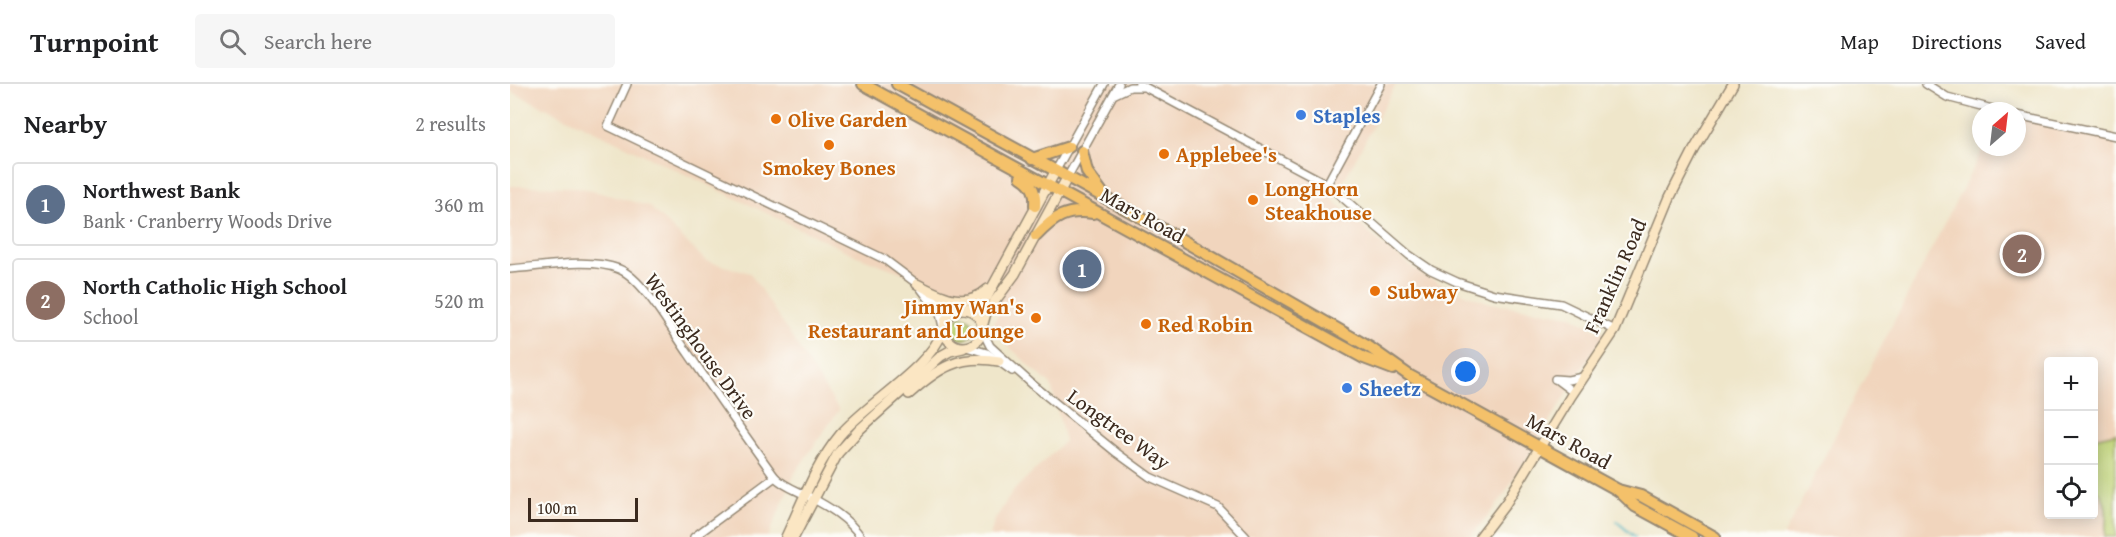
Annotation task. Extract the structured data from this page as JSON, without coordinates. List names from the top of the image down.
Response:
{
  "streets": {
    "main road": ["Mars Road"],
    "street": ["Franklin Road", "Westinghouse Drive", "Longtree Way"]
  },
  "crossings": [
    ["Mars Road", "Franklin Road"]
  ],
  "places": [
    "Staples",
    "Olive Garden",
    "Smokey Bones",
    "Applebee's",
    "LongHorn Steakhouse",
    "Subway",
    "Jimmy Wan's Restaurant and Lounge",
    "Red Robin",
    "Sheetz"
  ],
  "scale_bar": "100 m",
  "north": "top right",
  "page": {
    "header": "Turnpoint",
    "search": "Search here",
    "nav": ["Map", "Directions", "Saved"],
    "heading": ["Nearby", "2 results"],
    "list": [
      {
        "mark": "1",
        "name": "Northwest Bank",
        "note": "Bank · Cranberry Woods Drive",
        "value": "360 m"
      },
      {
        "mark": "2",
        "name": "North Catholic High School",
        "note": "School",
        "value": "520 m"
      }
    ],
    "pins": ["2", "1"],
    "map_buttons": ["+", "−"],
    "scale": "100 m"
  }
}
